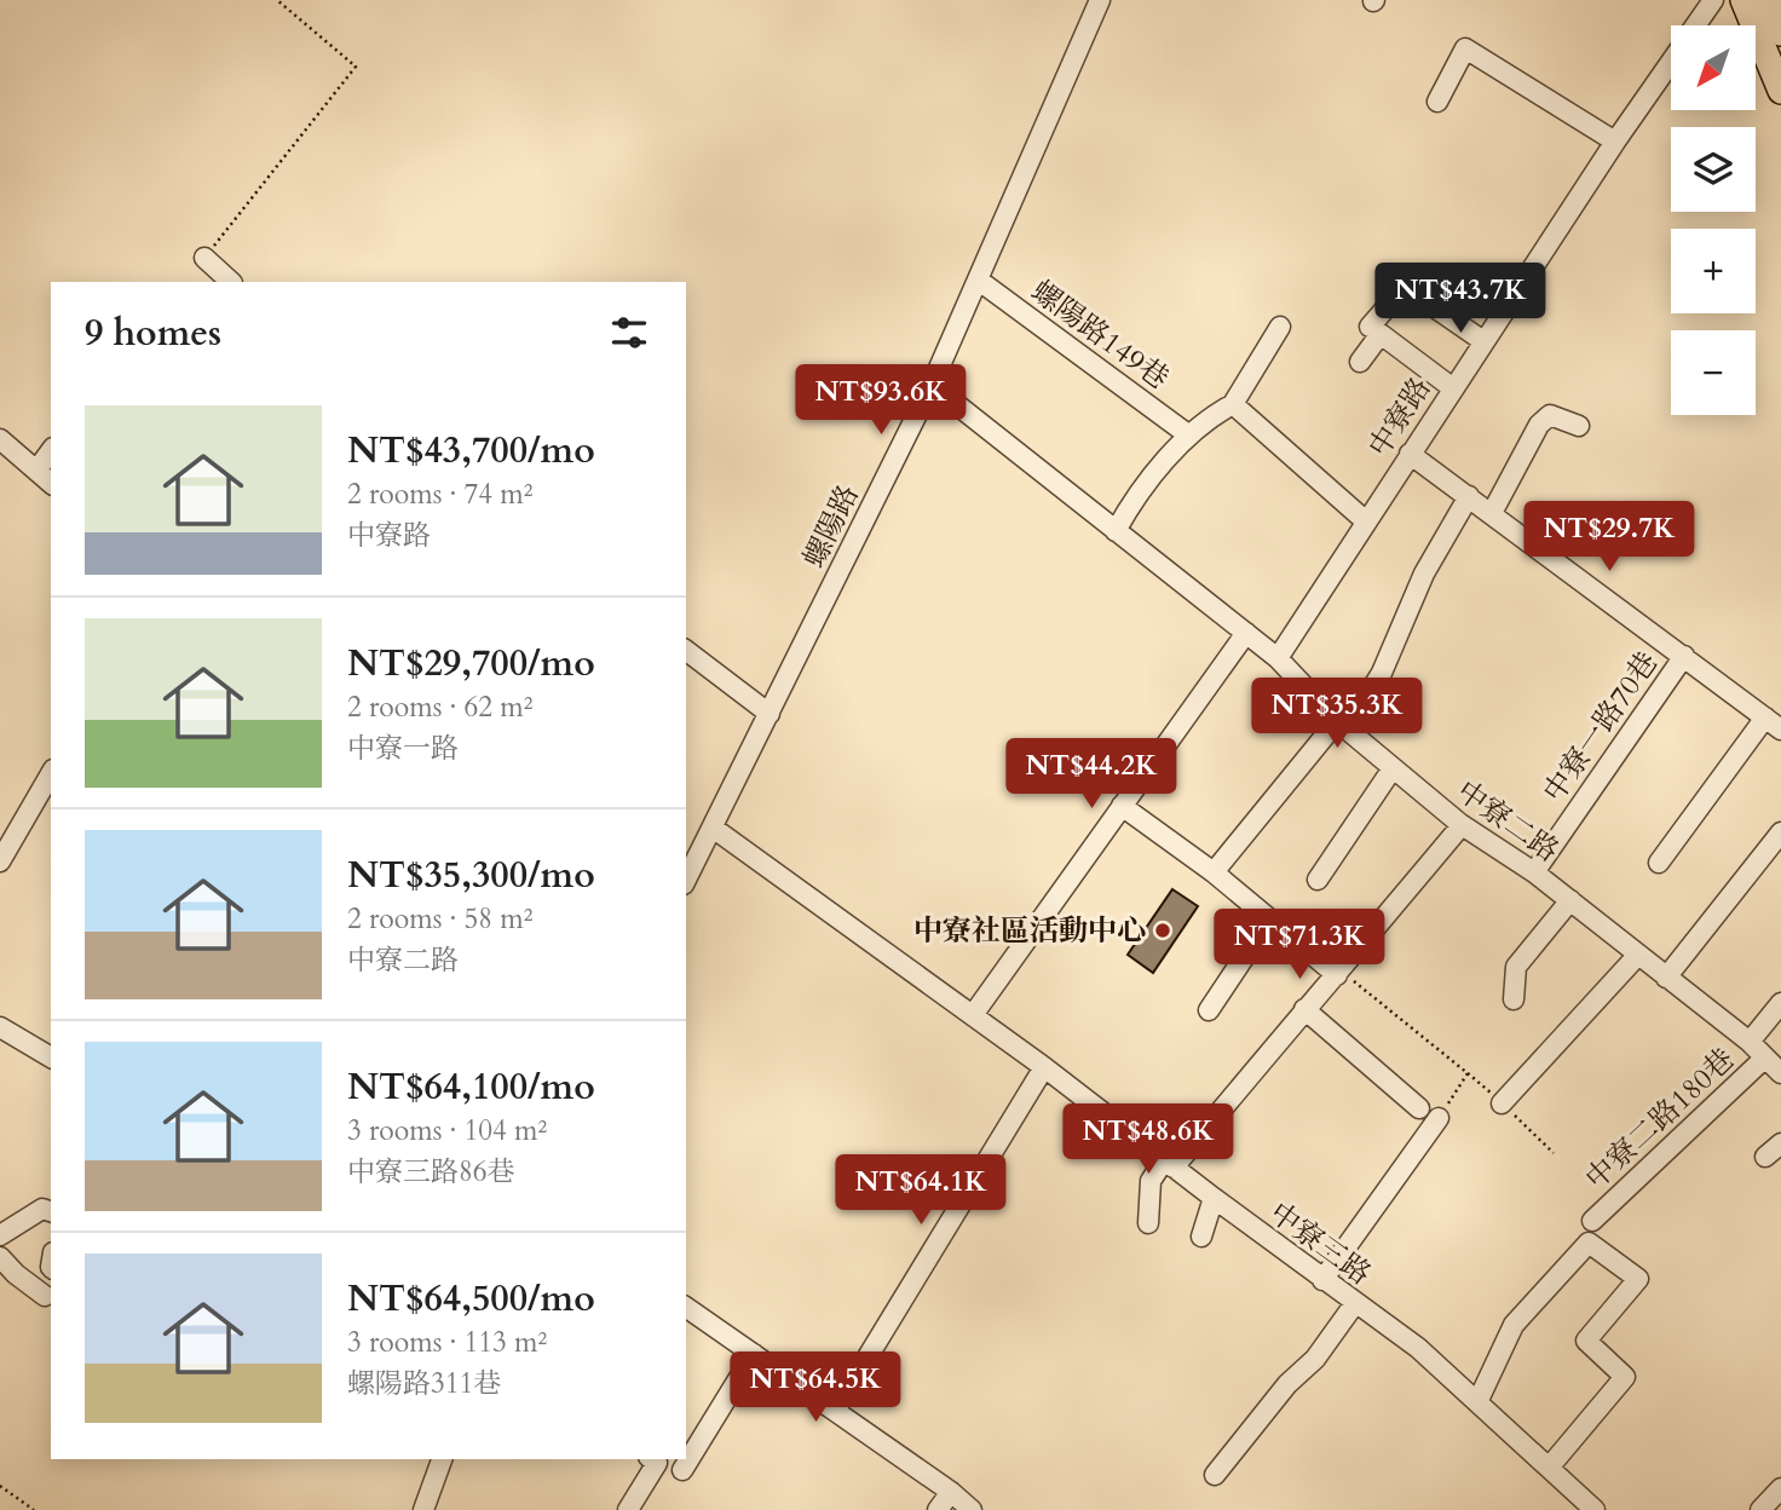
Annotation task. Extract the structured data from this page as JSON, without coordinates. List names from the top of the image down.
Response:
{
  "streets": {
    "street": [
      "螺陽路149巷",
      "中寮路",
      "螺陽路",
      "中寮一路70巷",
      "中寮二路",
      "中寮二路180巷",
      "中寮三路"
    ]
  },
  "crossings": [
    ["螺陽路149巷", "螺陽路"],
    ["中寮路", "中寮二路"],
    ["螺陽路", "中寮二路"],
    ["螺陽路", "中寮三路"],
    ["中寮一路70巷", "中寮二路"],
    ["中寮二路", "中寮二路180巷"]
  ],
  "places": ["中寮社區活動中心"],
  "north": "bottom left",
  "page": {
    "map_buttons": ["+", "−"],
    "price": [
      "NT$43.7K",
      "NT$93.6K",
      "NT$29.7K",
      "NT$35.3K",
      "NT$44.2K",
      "NT$71.3K",
      "NT$48.6K",
      "NT$64.1K",
      "NT$64.5K"
    ],
    "heading": "9 homes",
    "list": [
      {
        "name": "NT$43,700/mo",
        "note": "2 rooms · 74 m² · 中寮路"
      },
      {
        "name": "NT$29,700/mo",
        "note": "2 rooms · 62 m² · 中寮一路"
      },
      {
        "name": "NT$35,300/mo",
        "note": "2 rooms · 58 m² · 中寮二路"
      },
      {
        "name": "NT$64,100/mo",
        "note": "3 rooms · 104 m² · 中寮三路86巷"
      },
      {
        "name": "NT$64,500/mo",
        "note": "3 rooms · 113 m² · 螺陽路311巷"
      }
    ]
  }
}
